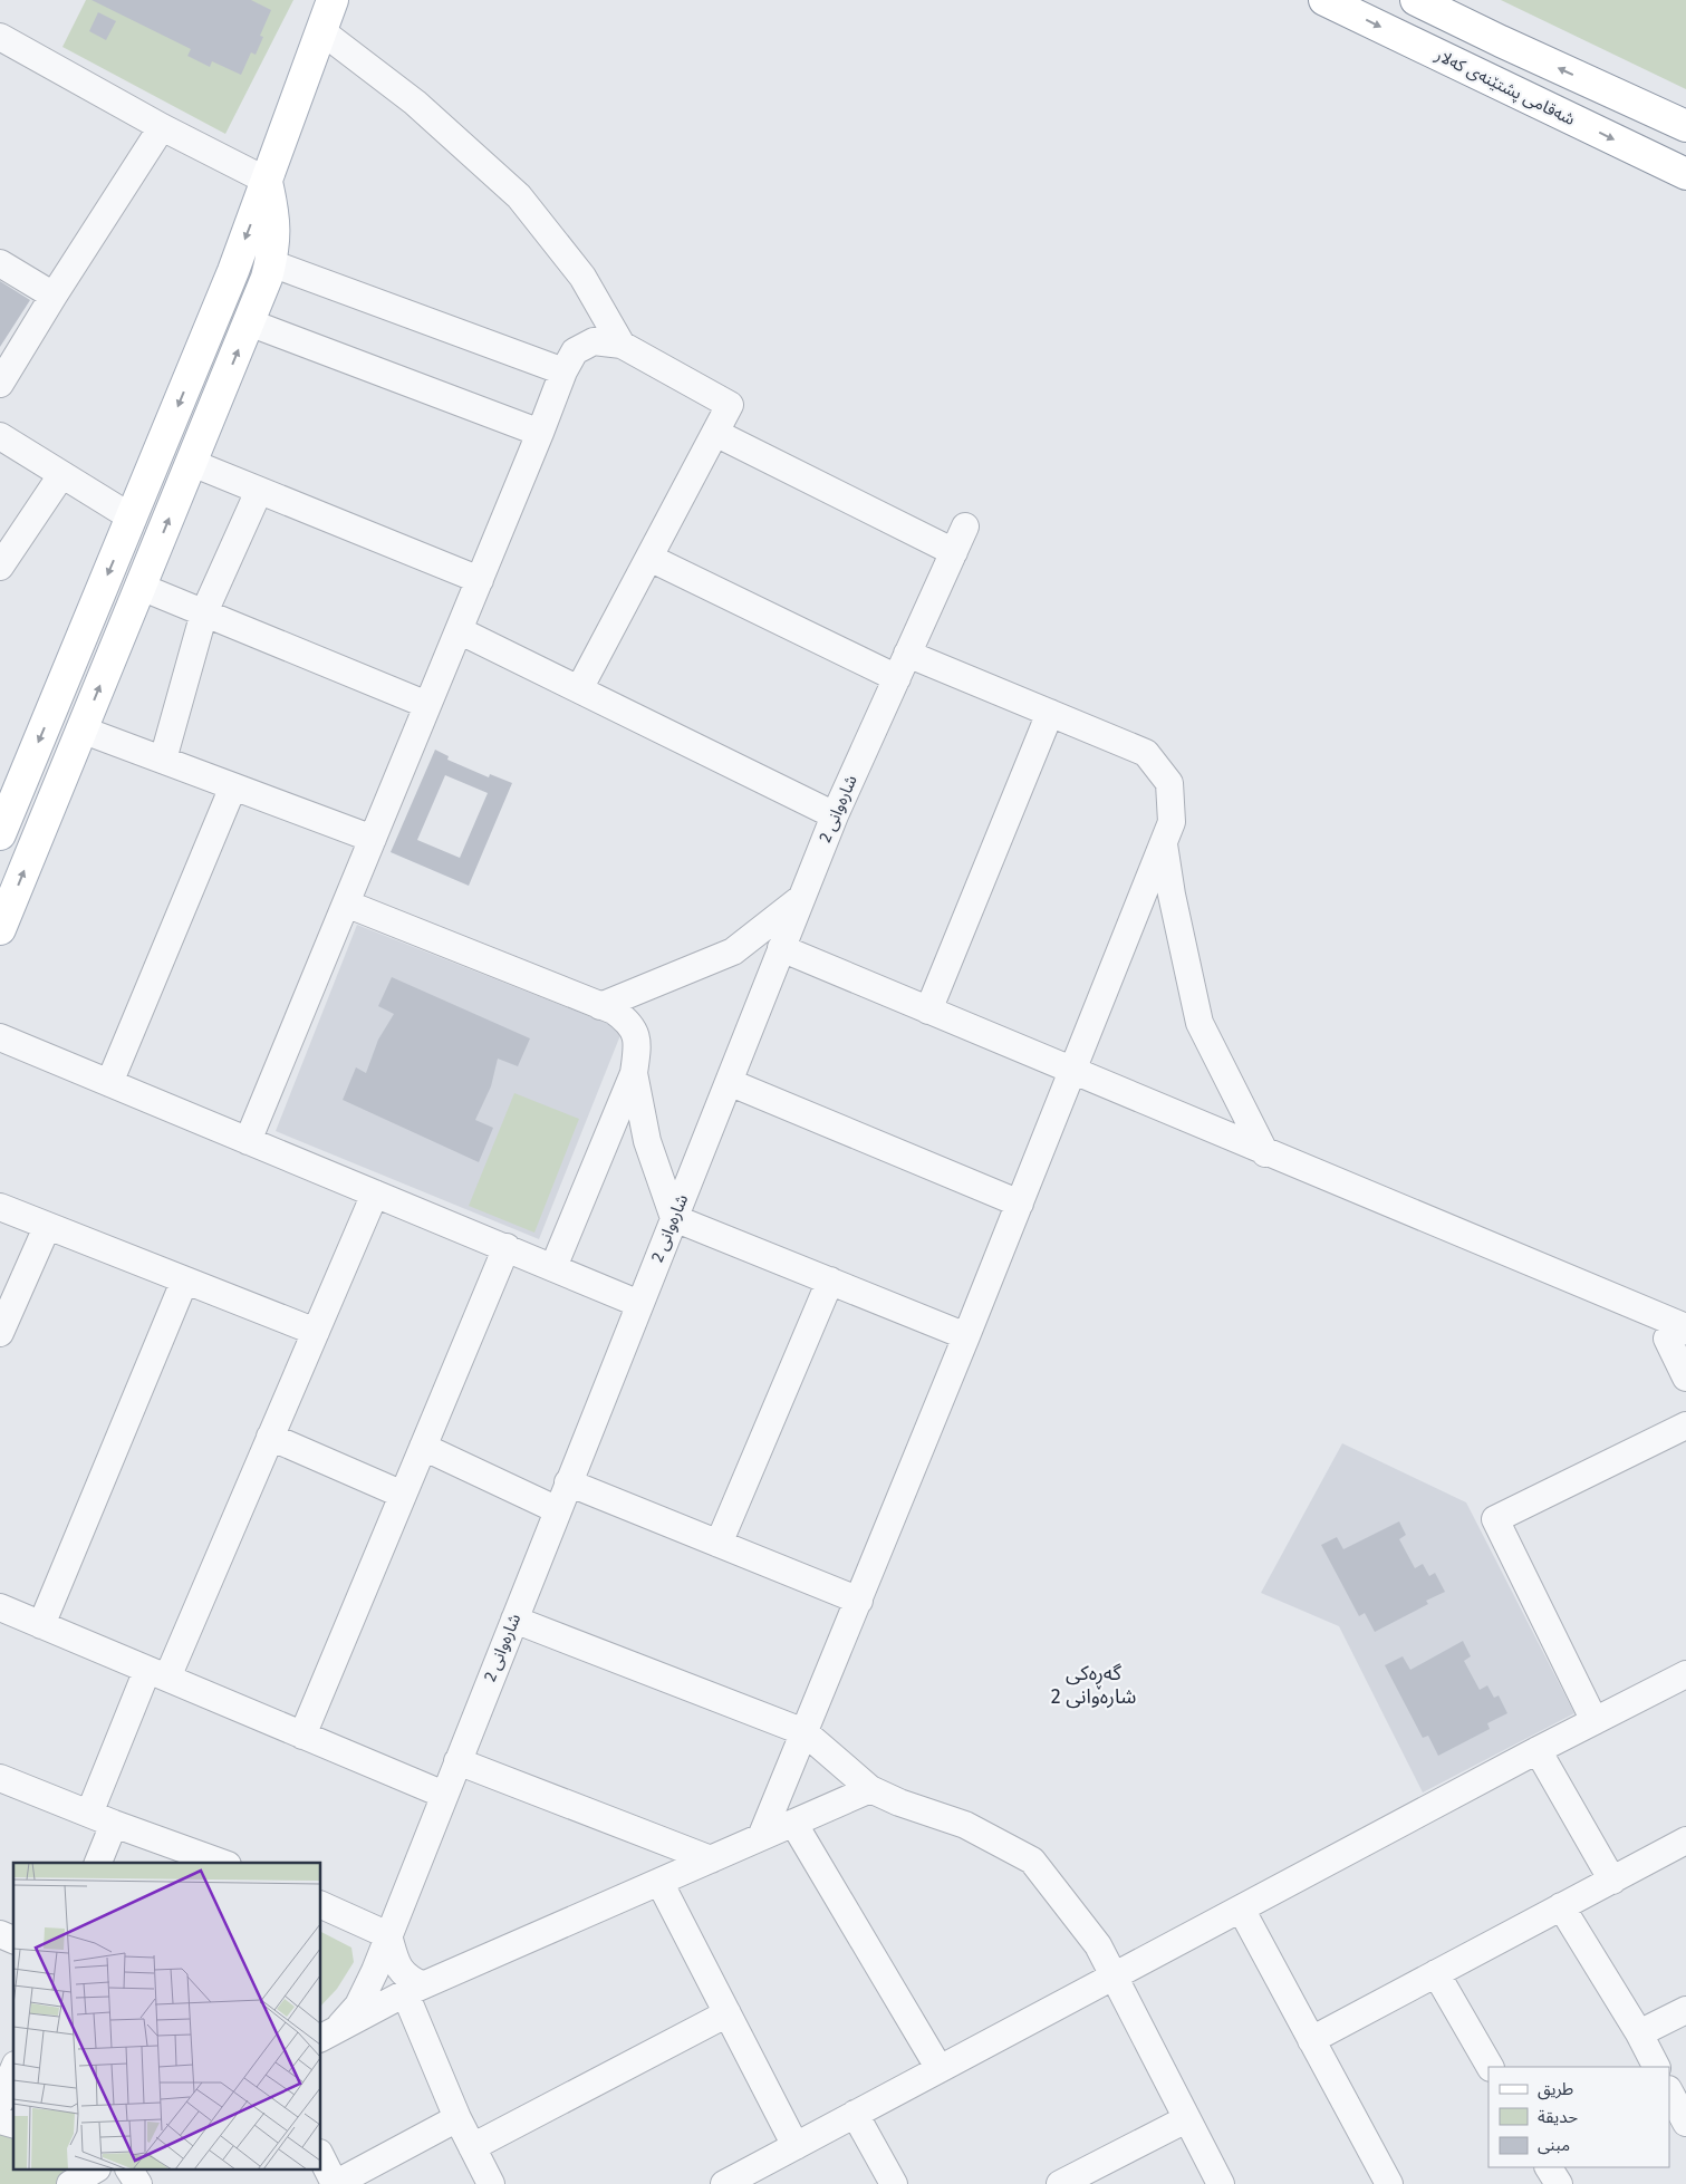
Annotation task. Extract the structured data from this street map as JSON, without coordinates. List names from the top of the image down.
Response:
{
  "streets": {
    "main road": ["شەقامی پشتێنەی کەلار"],
    "street": ["شارەوانی 2"]
  },
  "districts": ["گەڕەکی شارەوانی 2"],
  "legend": ["طريق", "حديقة", "مبنى"]
}
